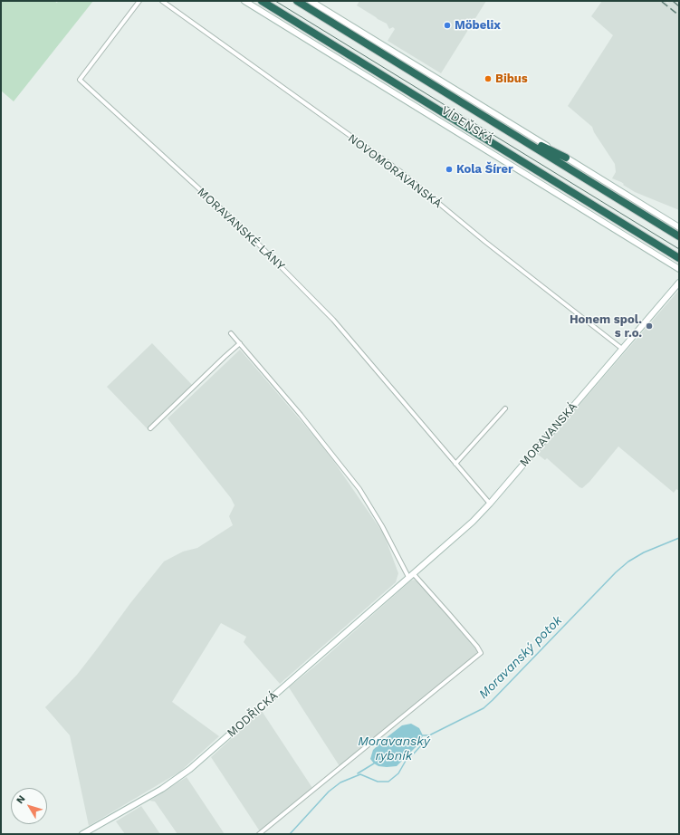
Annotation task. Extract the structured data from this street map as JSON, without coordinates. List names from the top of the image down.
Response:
{
  "streets": {
    "highway": ["VÍDEŇSKÁ"],
    "street": [
      "NOVOMORAVANSKÁ",
      "MORAVANSKÉ LÁNY",
      "MORAVANSKÁ",
      "MODŘICKÁ"
    ]
  },
  "crossings": [
    ["NOVOMORAVANSKÁ", "MORAVANSKÁ"],
    ["MORAVANSKÉ LÁNY", "MORAVANSKÁ"],
    ["MORAVANSKÁ", "MODŘICKÁ"]
  ],
  "water": ["Moravanský potok", "Moravanský rybník"],
  "places": [
    "Möbelix",
    "Bibus",
    "Kola Šírer",
    "Honem spol. s r.o."
  ],
  "north": "top left"
}
